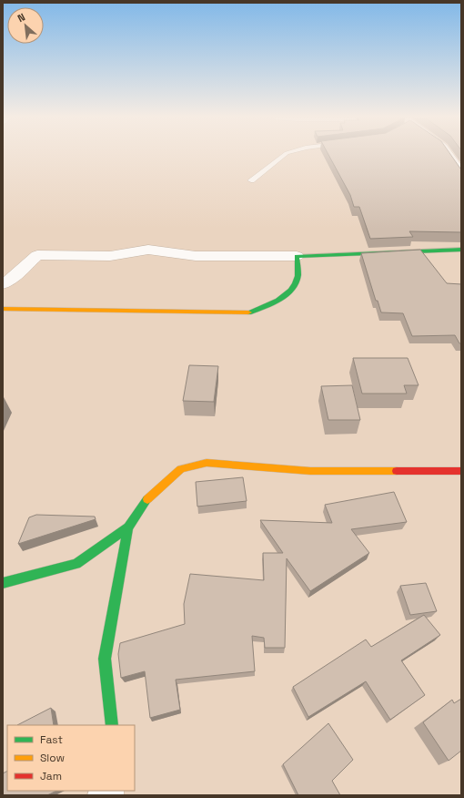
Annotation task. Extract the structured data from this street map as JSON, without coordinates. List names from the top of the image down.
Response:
{
  "legend": ["Fast", "Slow", "Jam"],
  "north": "top left"
}
